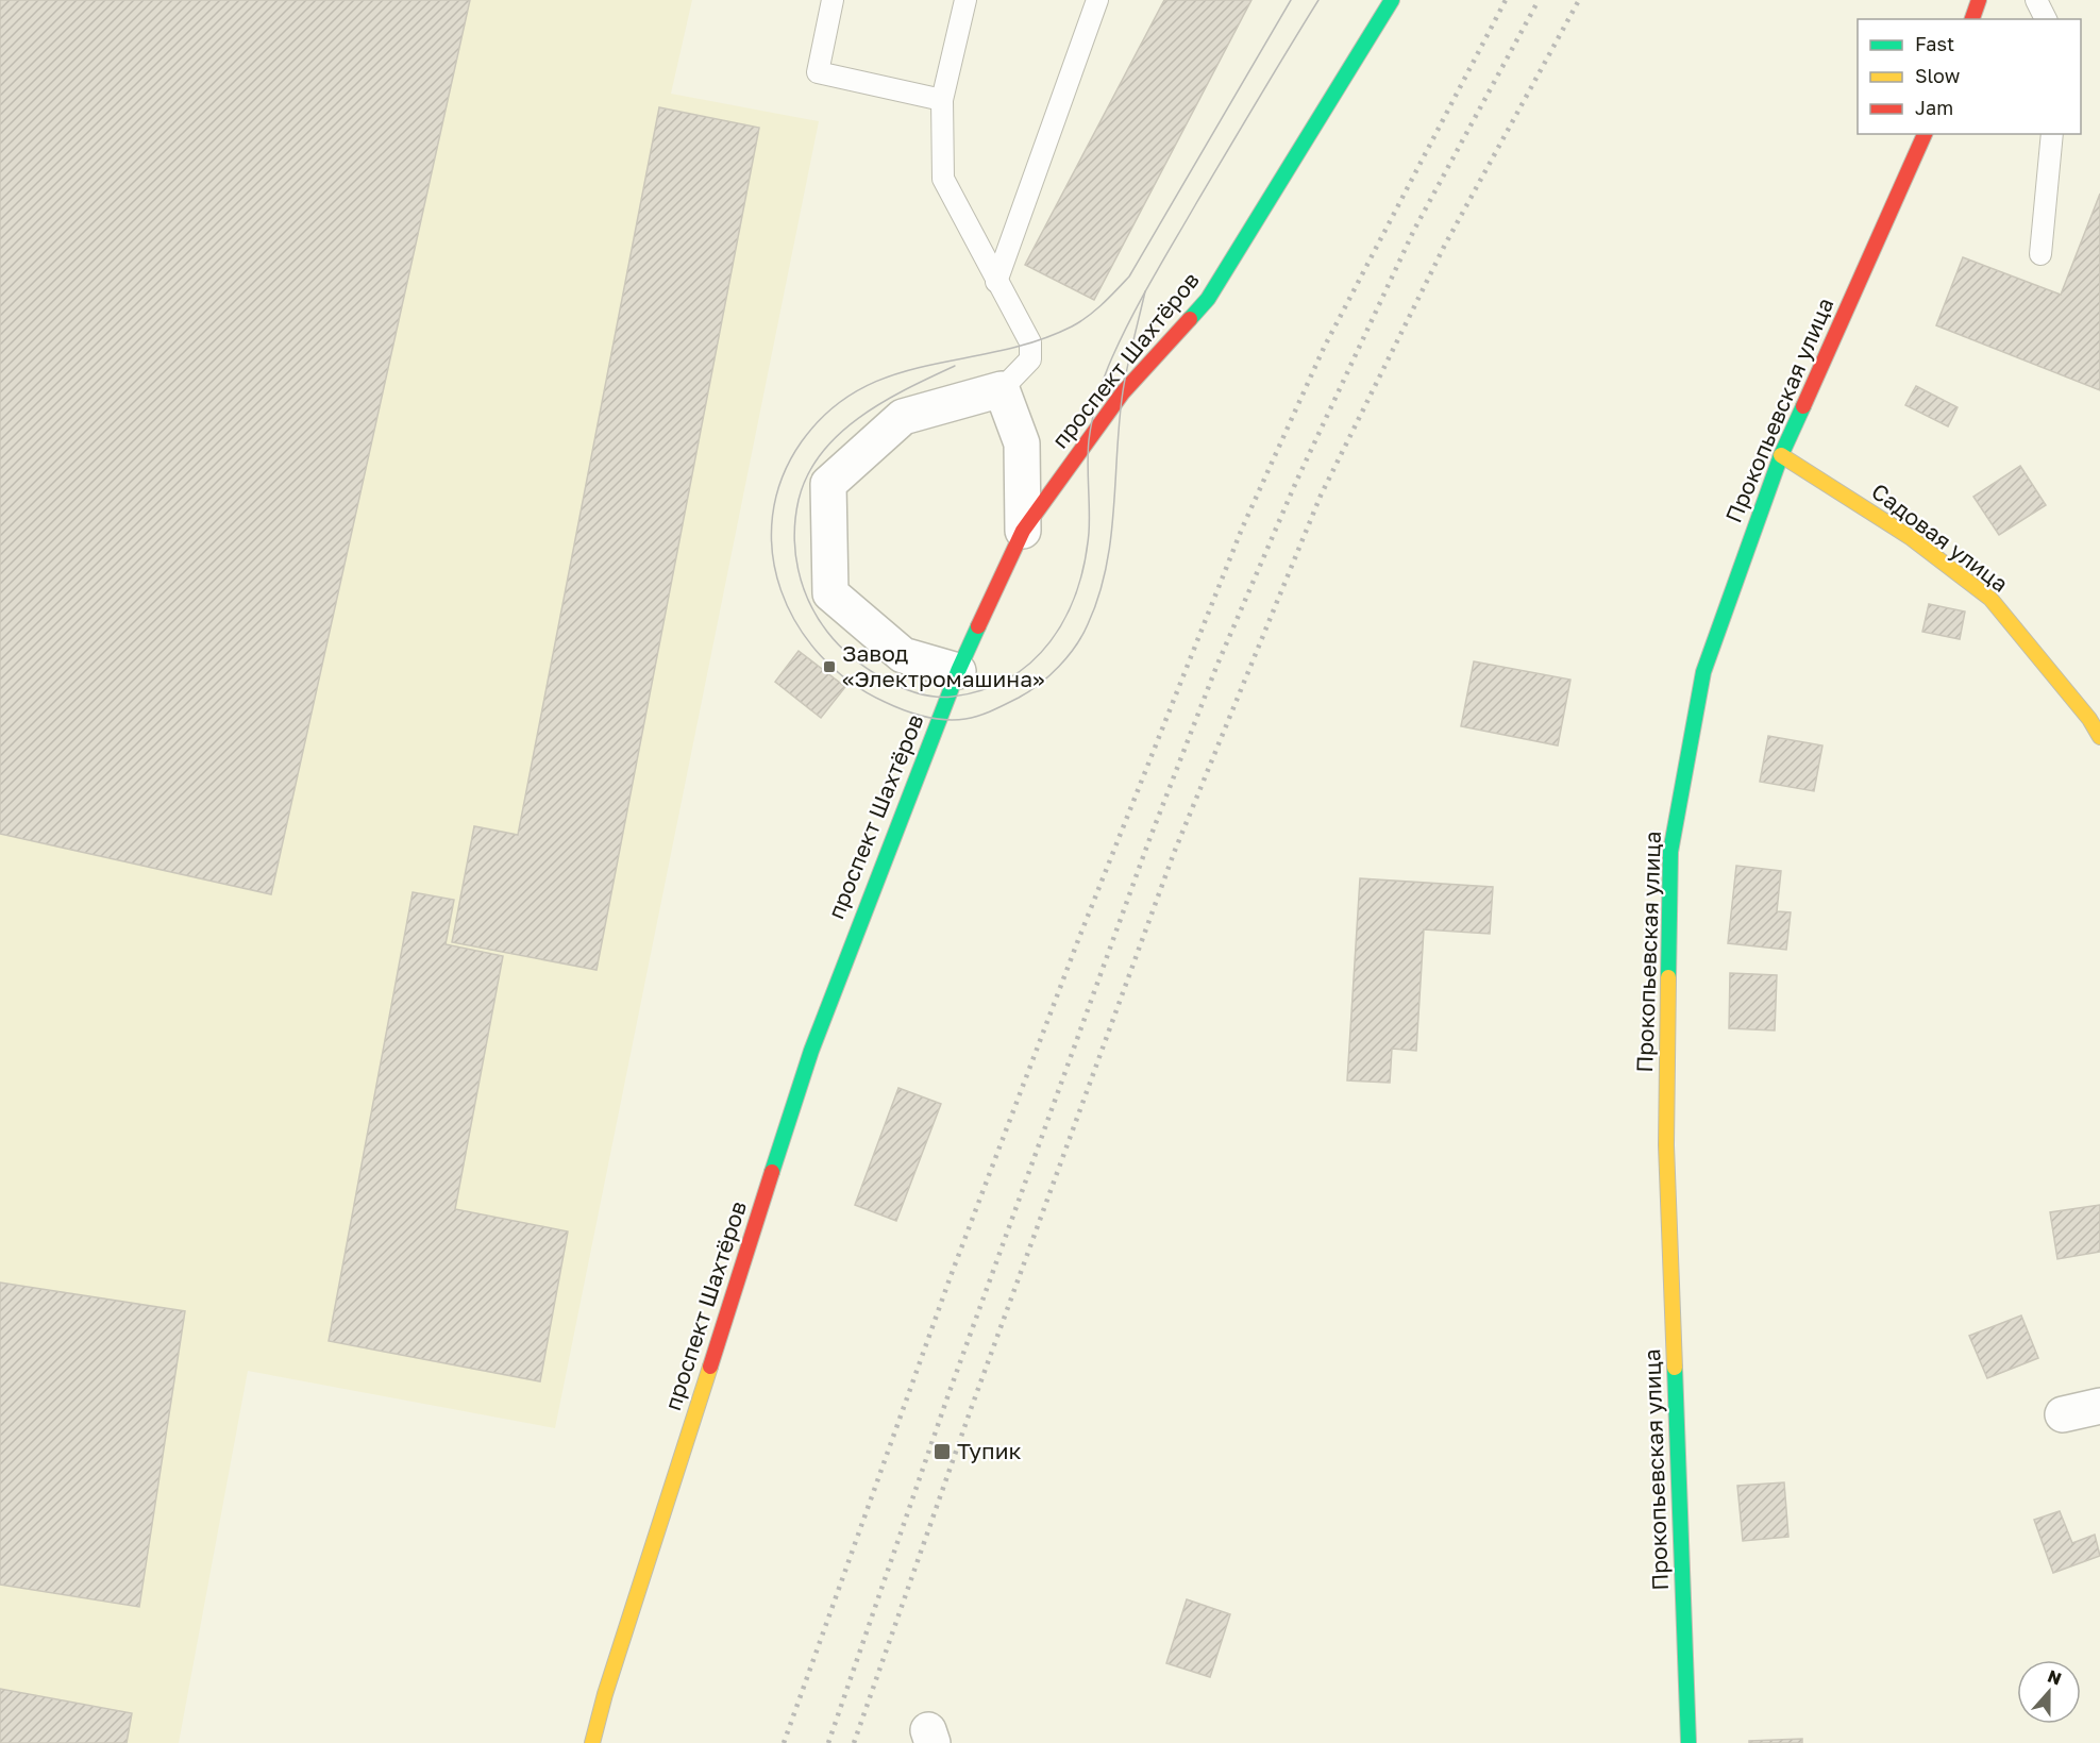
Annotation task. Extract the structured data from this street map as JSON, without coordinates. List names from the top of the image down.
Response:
{
  "streets": {
    "street": ["проспект Шахтёров", "Прокопьевская улица", "Садовая улица"]
  },
  "crossings": [
    ["Прокопьевская улица", "Садовая улица"]
  ],
  "places": {
    "transit": ["Завод «Электромашина»", "Тупик"]
  },
  "legend": ["Fast", "Slow", "Jam"],
  "north": "top"
}
